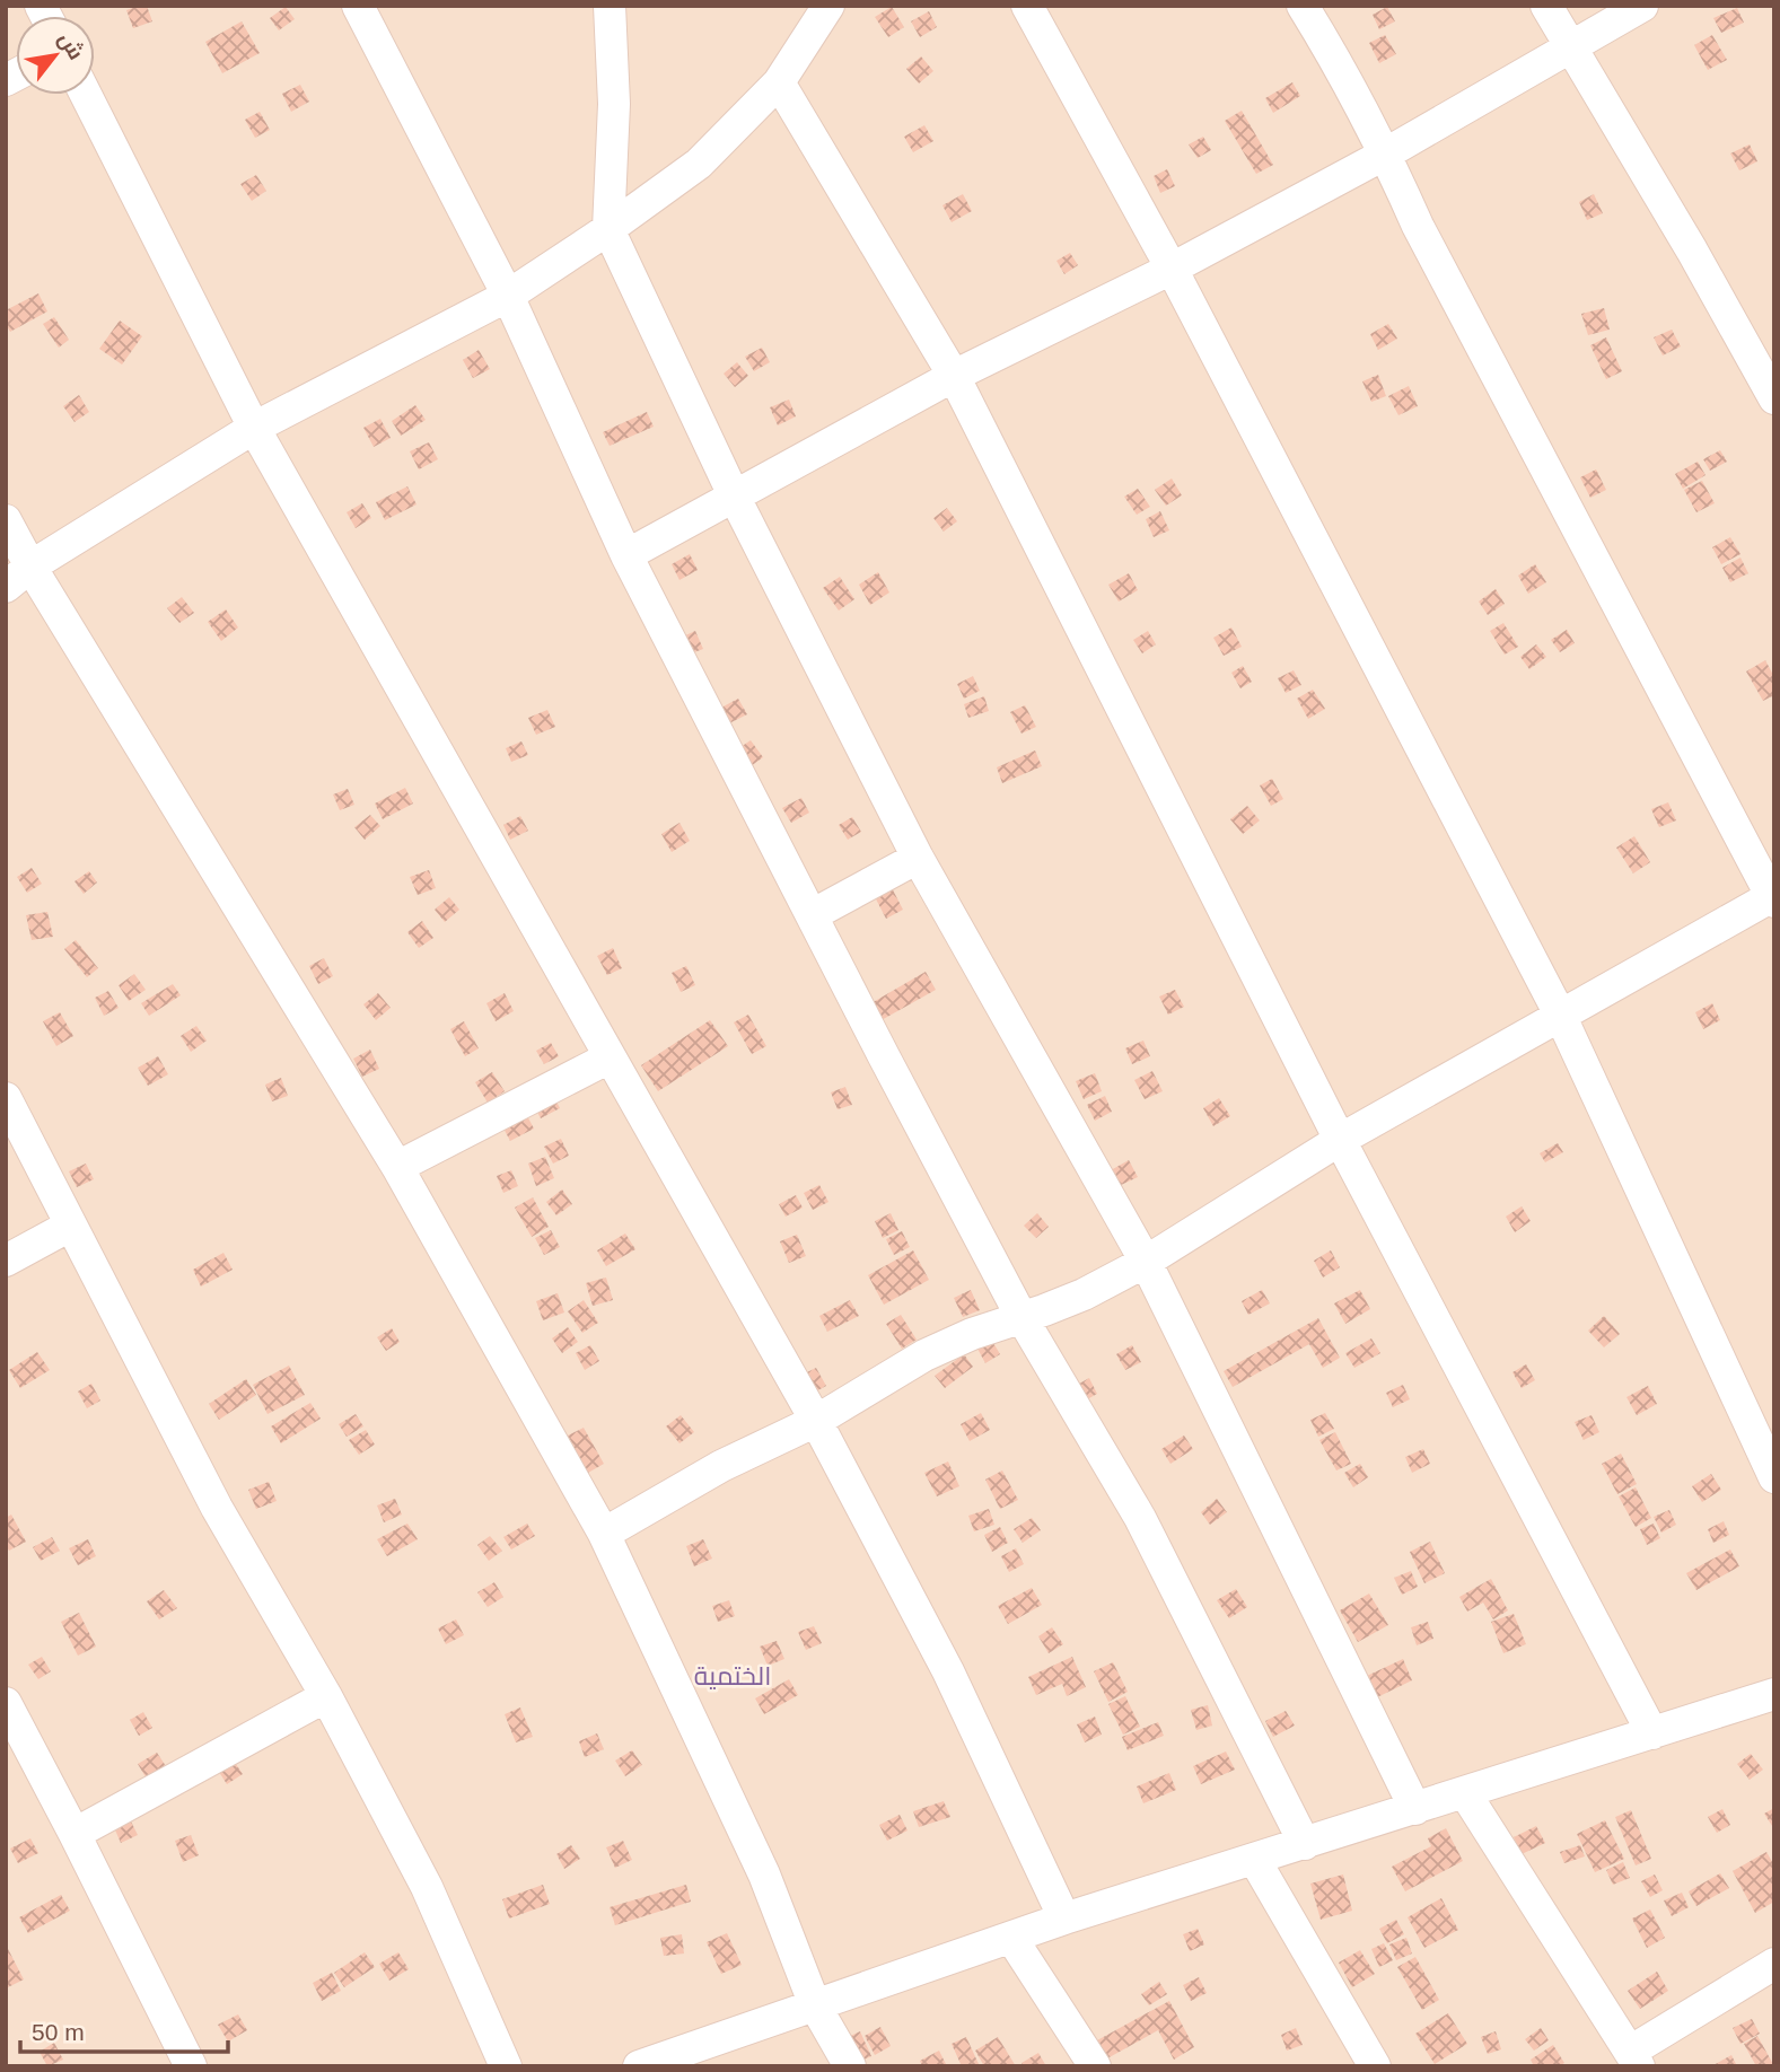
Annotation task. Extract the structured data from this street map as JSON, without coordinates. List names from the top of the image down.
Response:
{
  "districts": ["الختمية"],
  "scale_bar": "50 m",
  "north": "top right"
}
